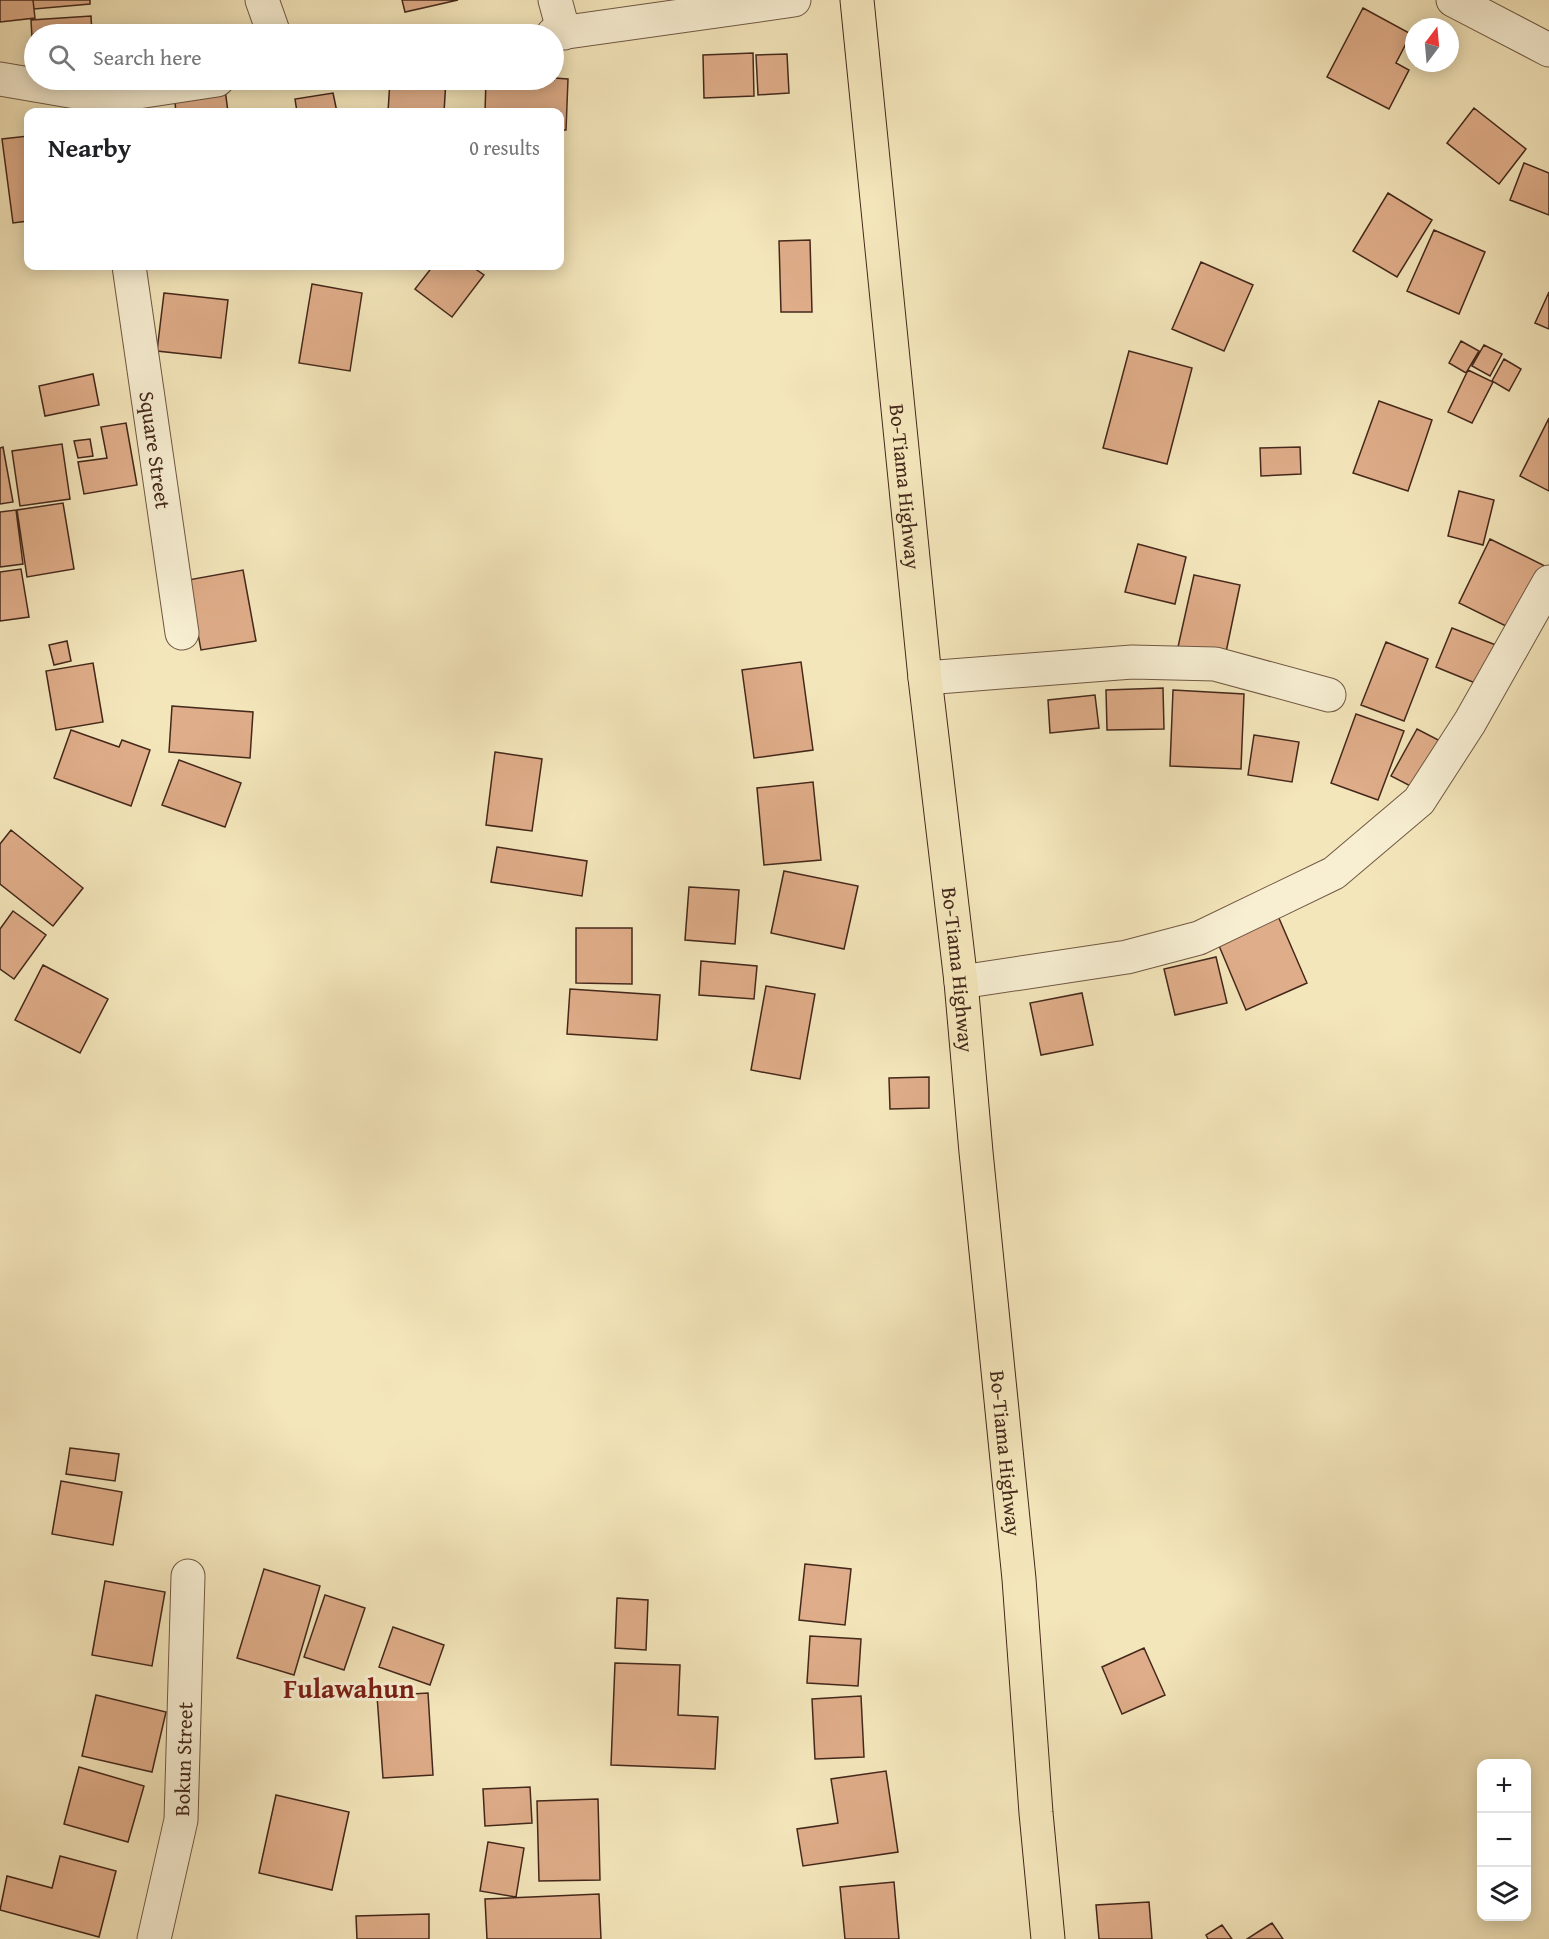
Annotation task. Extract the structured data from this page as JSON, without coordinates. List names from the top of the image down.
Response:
{
  "streets": {
    "highway": ["Bo-Tiama Highway"],
    "street": ["Square Street", "Bokun Street"]
  },
  "districts": ["Fulawahun"],
  "north": "top",
  "page": {
    "search": "Search here",
    "heading": ["Nearby", "0 results"],
    "map_buttons": ["+", "−"]
  }
}
